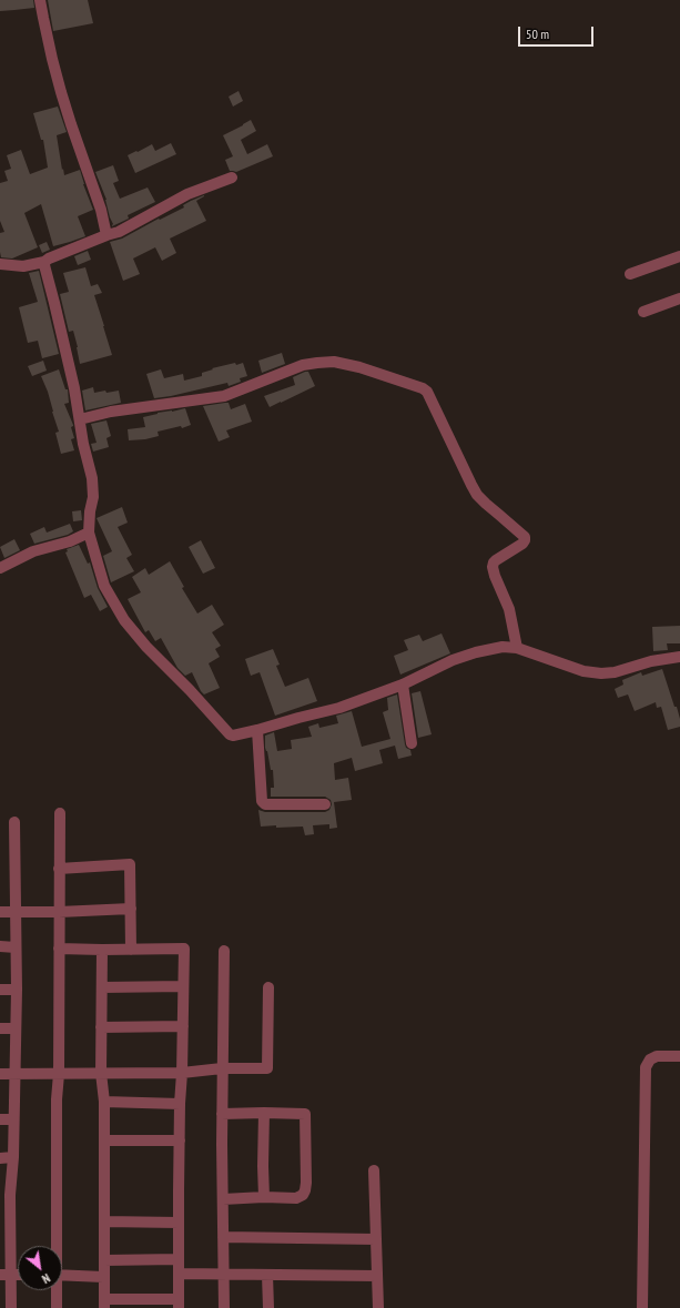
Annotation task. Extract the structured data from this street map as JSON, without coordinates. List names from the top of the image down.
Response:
{
  "scale_bar": "50 m",
  "north": "bottom right"
}
